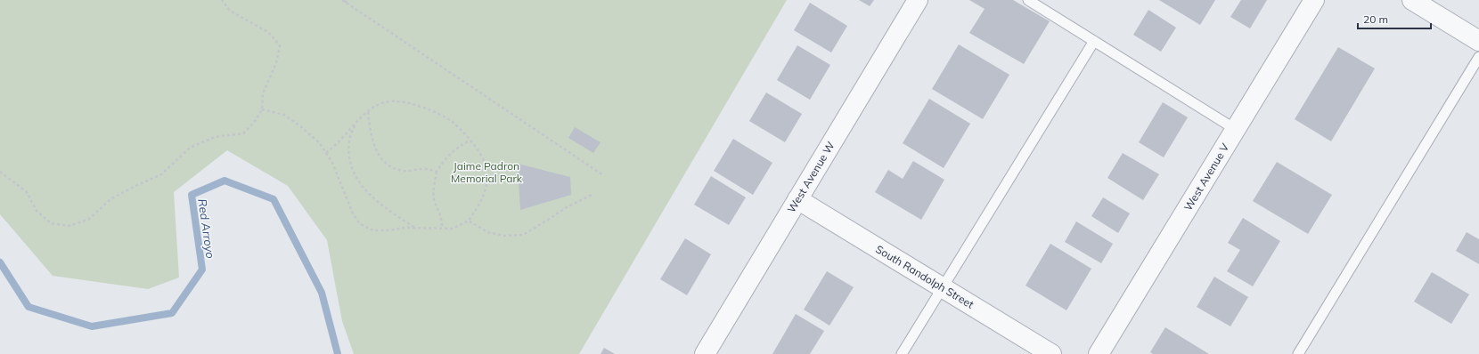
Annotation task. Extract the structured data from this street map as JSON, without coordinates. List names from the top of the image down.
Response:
{
  "streets": {
    "street": ["West Avenue W", "West Avenue V", "South Randolph Street"]
  },
  "crossings": [
    ["West Avenue W", "South Randolph Street"]
  ],
  "water": ["Red Arroyo"],
  "parks": ["Jaime Padron Memorial Park"],
  "scale_bar": "20 m"
}
